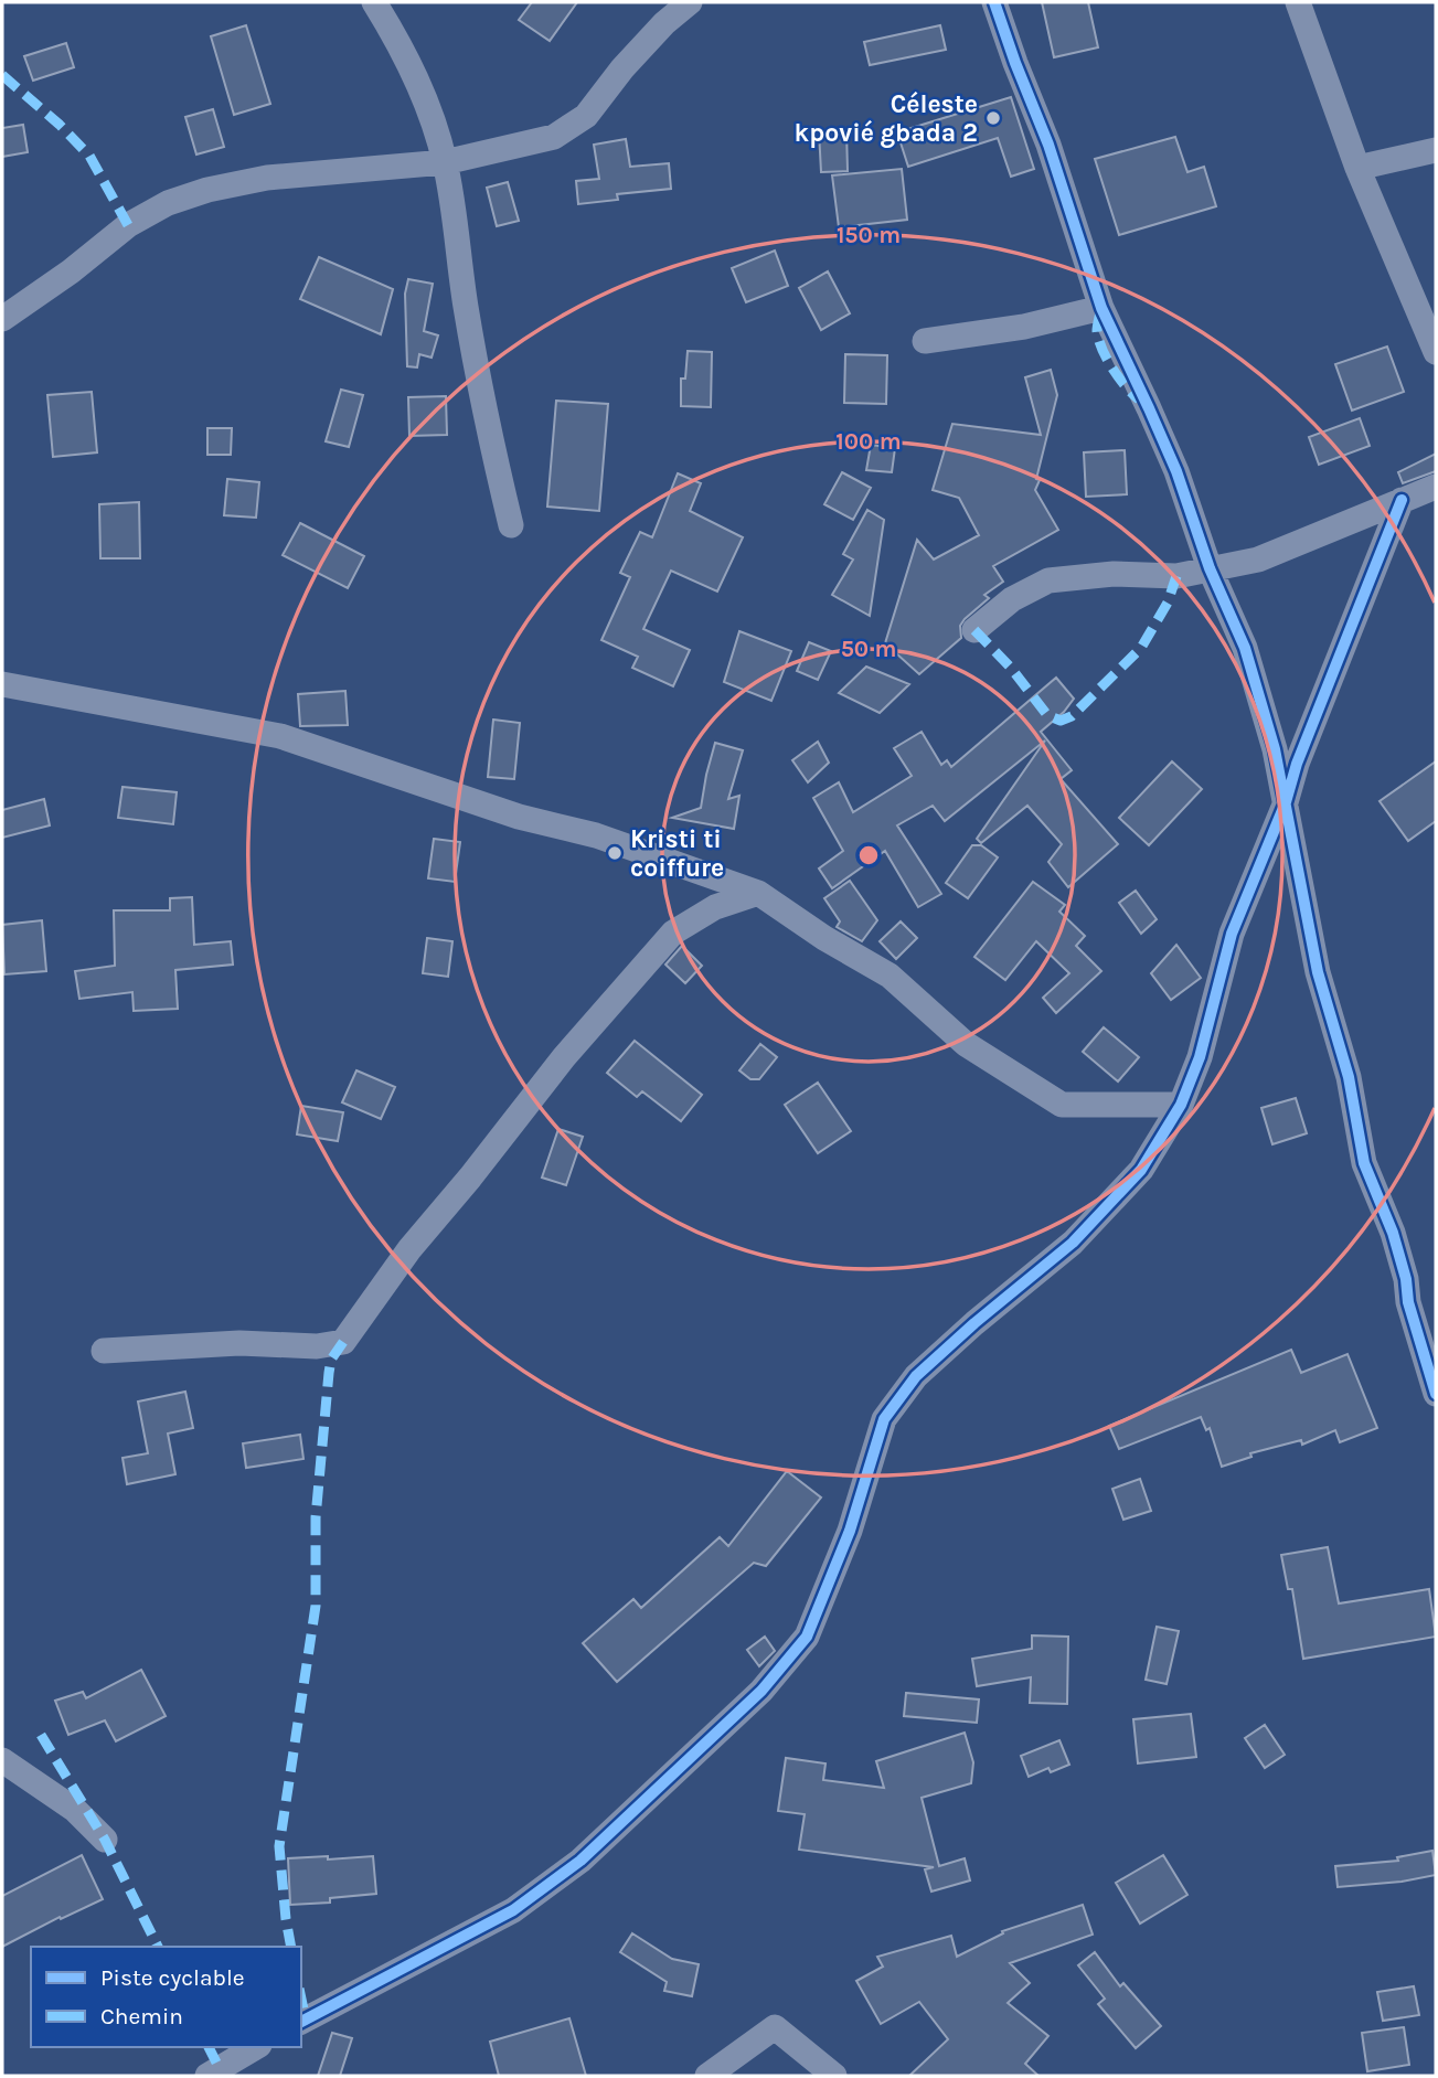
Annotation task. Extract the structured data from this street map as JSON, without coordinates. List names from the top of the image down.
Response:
{
  "places": ["Céleste kpovié gbada 2", "Kristi ti coiffure"],
  "legend": ["Piste cyclable", "Chemin"],
  "rings": ["150 m", "100 m", "50 m"]
}
